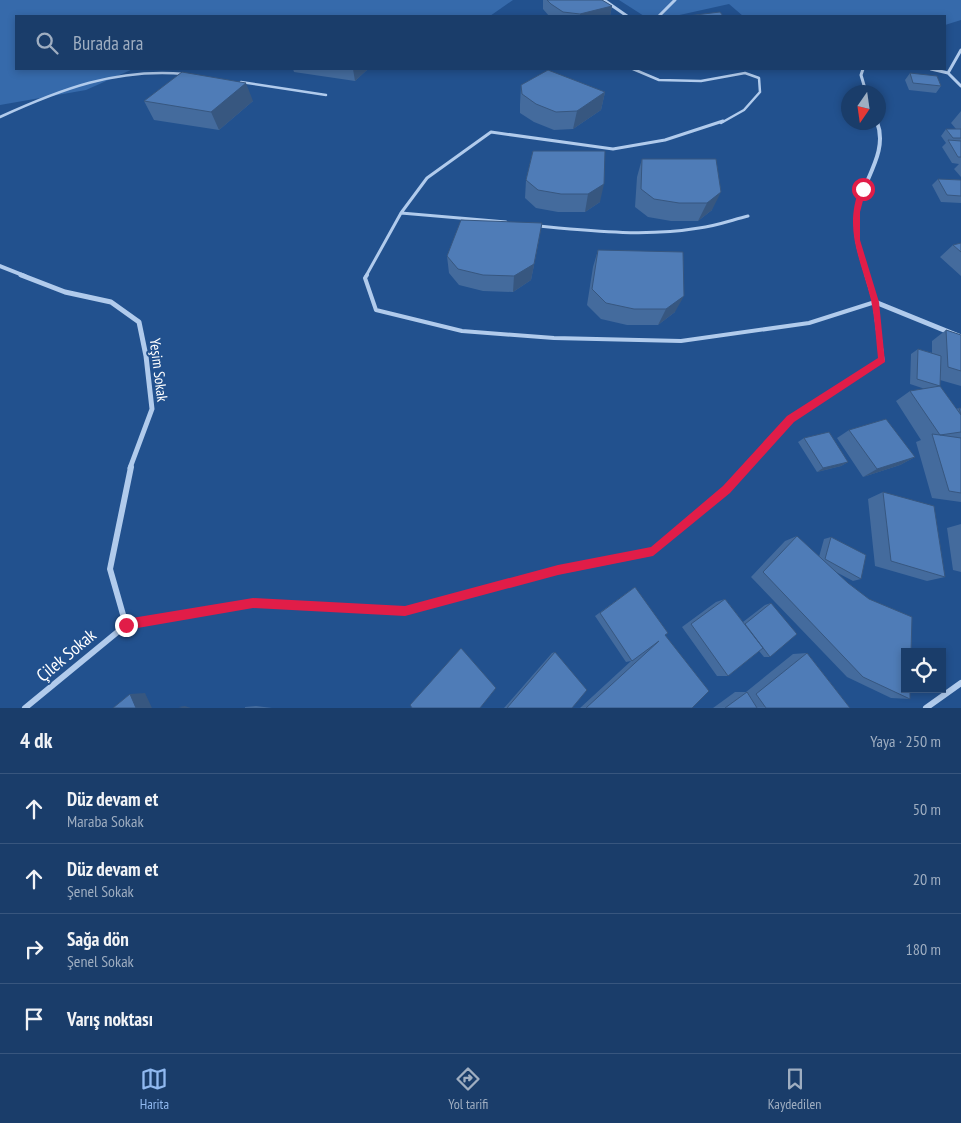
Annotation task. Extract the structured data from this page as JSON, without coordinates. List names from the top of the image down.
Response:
{
  "streets": {
    "street": ["Yeşim Sokak", "Çilek Sokak"]
  },
  "crossings": [
    ["Yeşim Sokak", "Çilek Sokak"]
  ],
  "north": "bottom",
  "page": {
    "search": "Burada ara",
    "heading": ["4 dk", "Yaya · 250 m"],
    "list": [
      ["Düz devam et", "Maraba Sokak", "50 m"],
      ["Düz devam et", "Şenel Sokak", "20 m"],
      ["Sağa dön", "Şenel Sokak", "180 m"],
      "Varış noktası"
    ],
    "nav": ["Harita", "Yol tarifi", "Kaydedilen"]
  }
}
